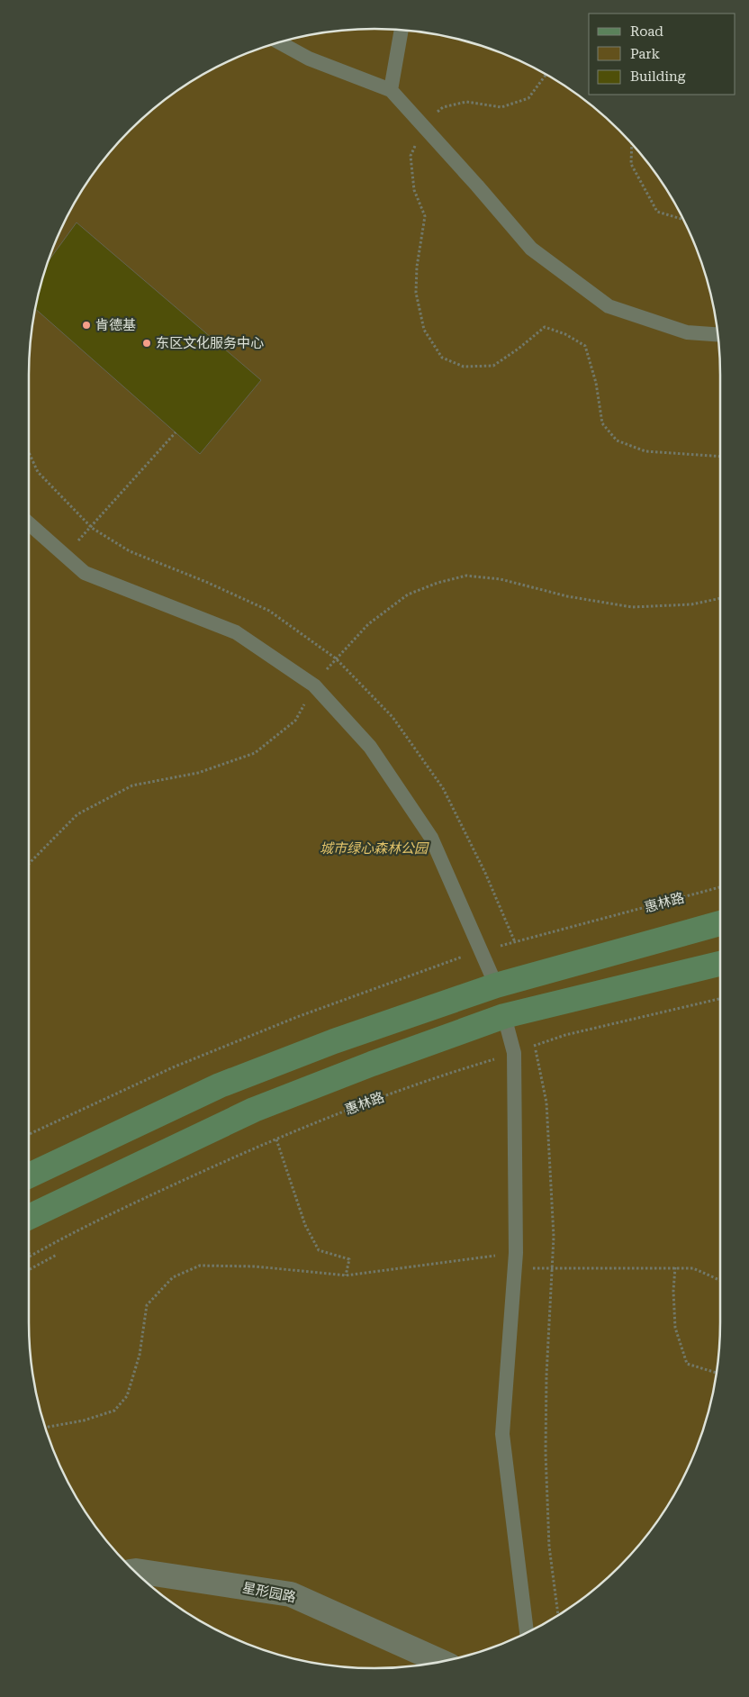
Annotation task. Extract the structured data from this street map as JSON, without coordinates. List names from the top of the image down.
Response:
{
  "streets": {
    "street": ["星形园路"],
    "path": ["惠林路"]
  },
  "parks": ["城市绿心森林公园"],
  "places": ["肯德基", "东区文化服务中心"],
  "legend": ["Road", "Park", "Building"]
}
